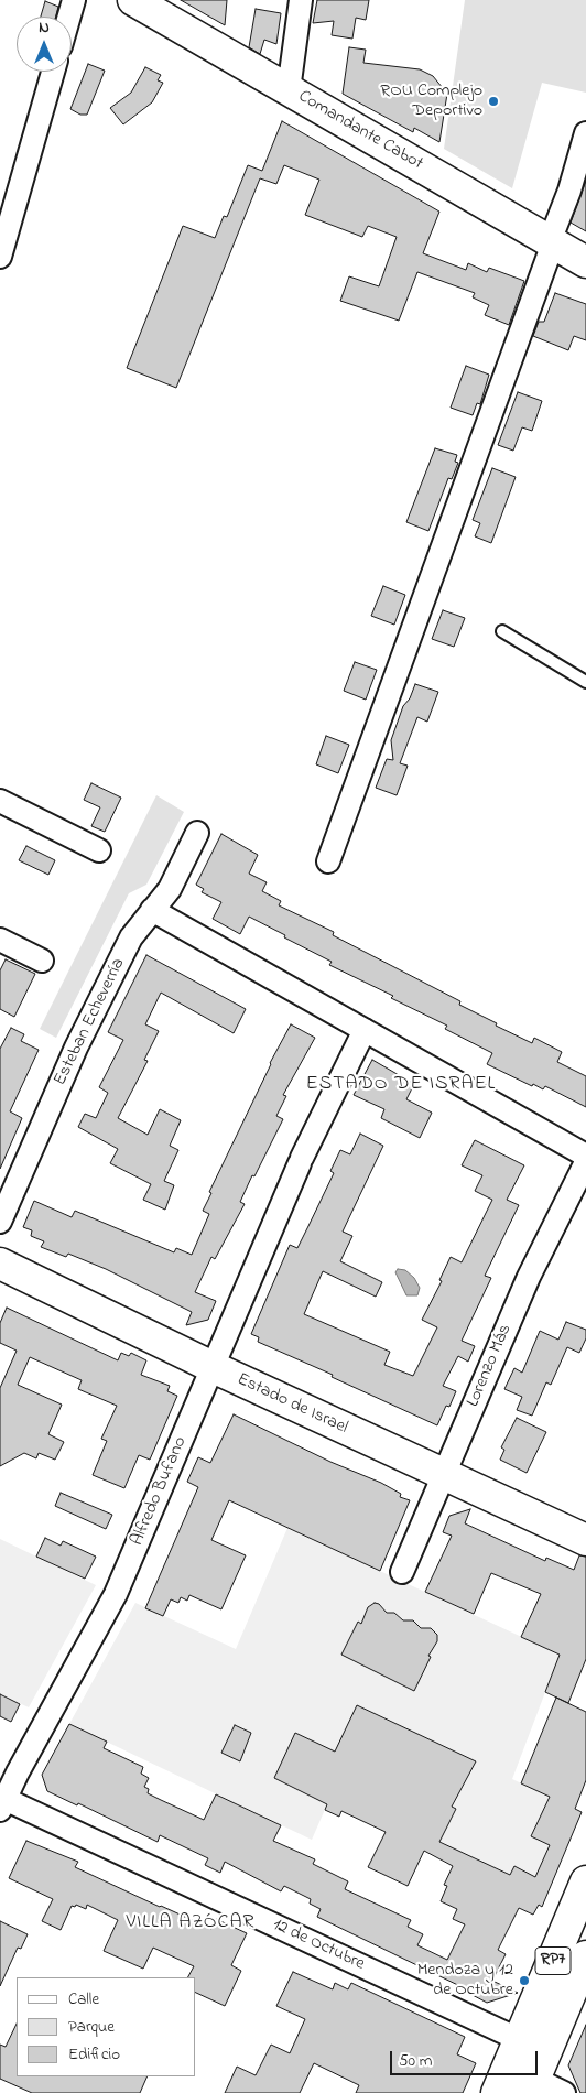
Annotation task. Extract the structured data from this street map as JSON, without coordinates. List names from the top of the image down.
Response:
{
  "streets": {
    "main road": ["Comandante Cabot", "Estado de Israel", "RP7"],
    "street": [
      "Esteban Echeverría",
      "Lorenzo Más",
      "Alfredo Bufano",
      "12 de Octubre"
    ]
  },
  "crossings": [
    ["Lorenzo Más", "Estado de Israel"],
    ["Estado de Israel", "Alfredo Bufano"],
    ["Alfredo Bufano", "12 de Octubre"],
    ["12 de Octubre", "RP7"]
  ],
  "districts": ["ESTADO DE ISRAEL", "VILLA AZÓCAR"],
  "places": ["ROU Complejo Deportivo", "Mendoza y 12 de Octubre"],
  "legend": ["Calle", "Parque", "Edificio"],
  "scale_bar": "50 m",
  "north": "top"
}
